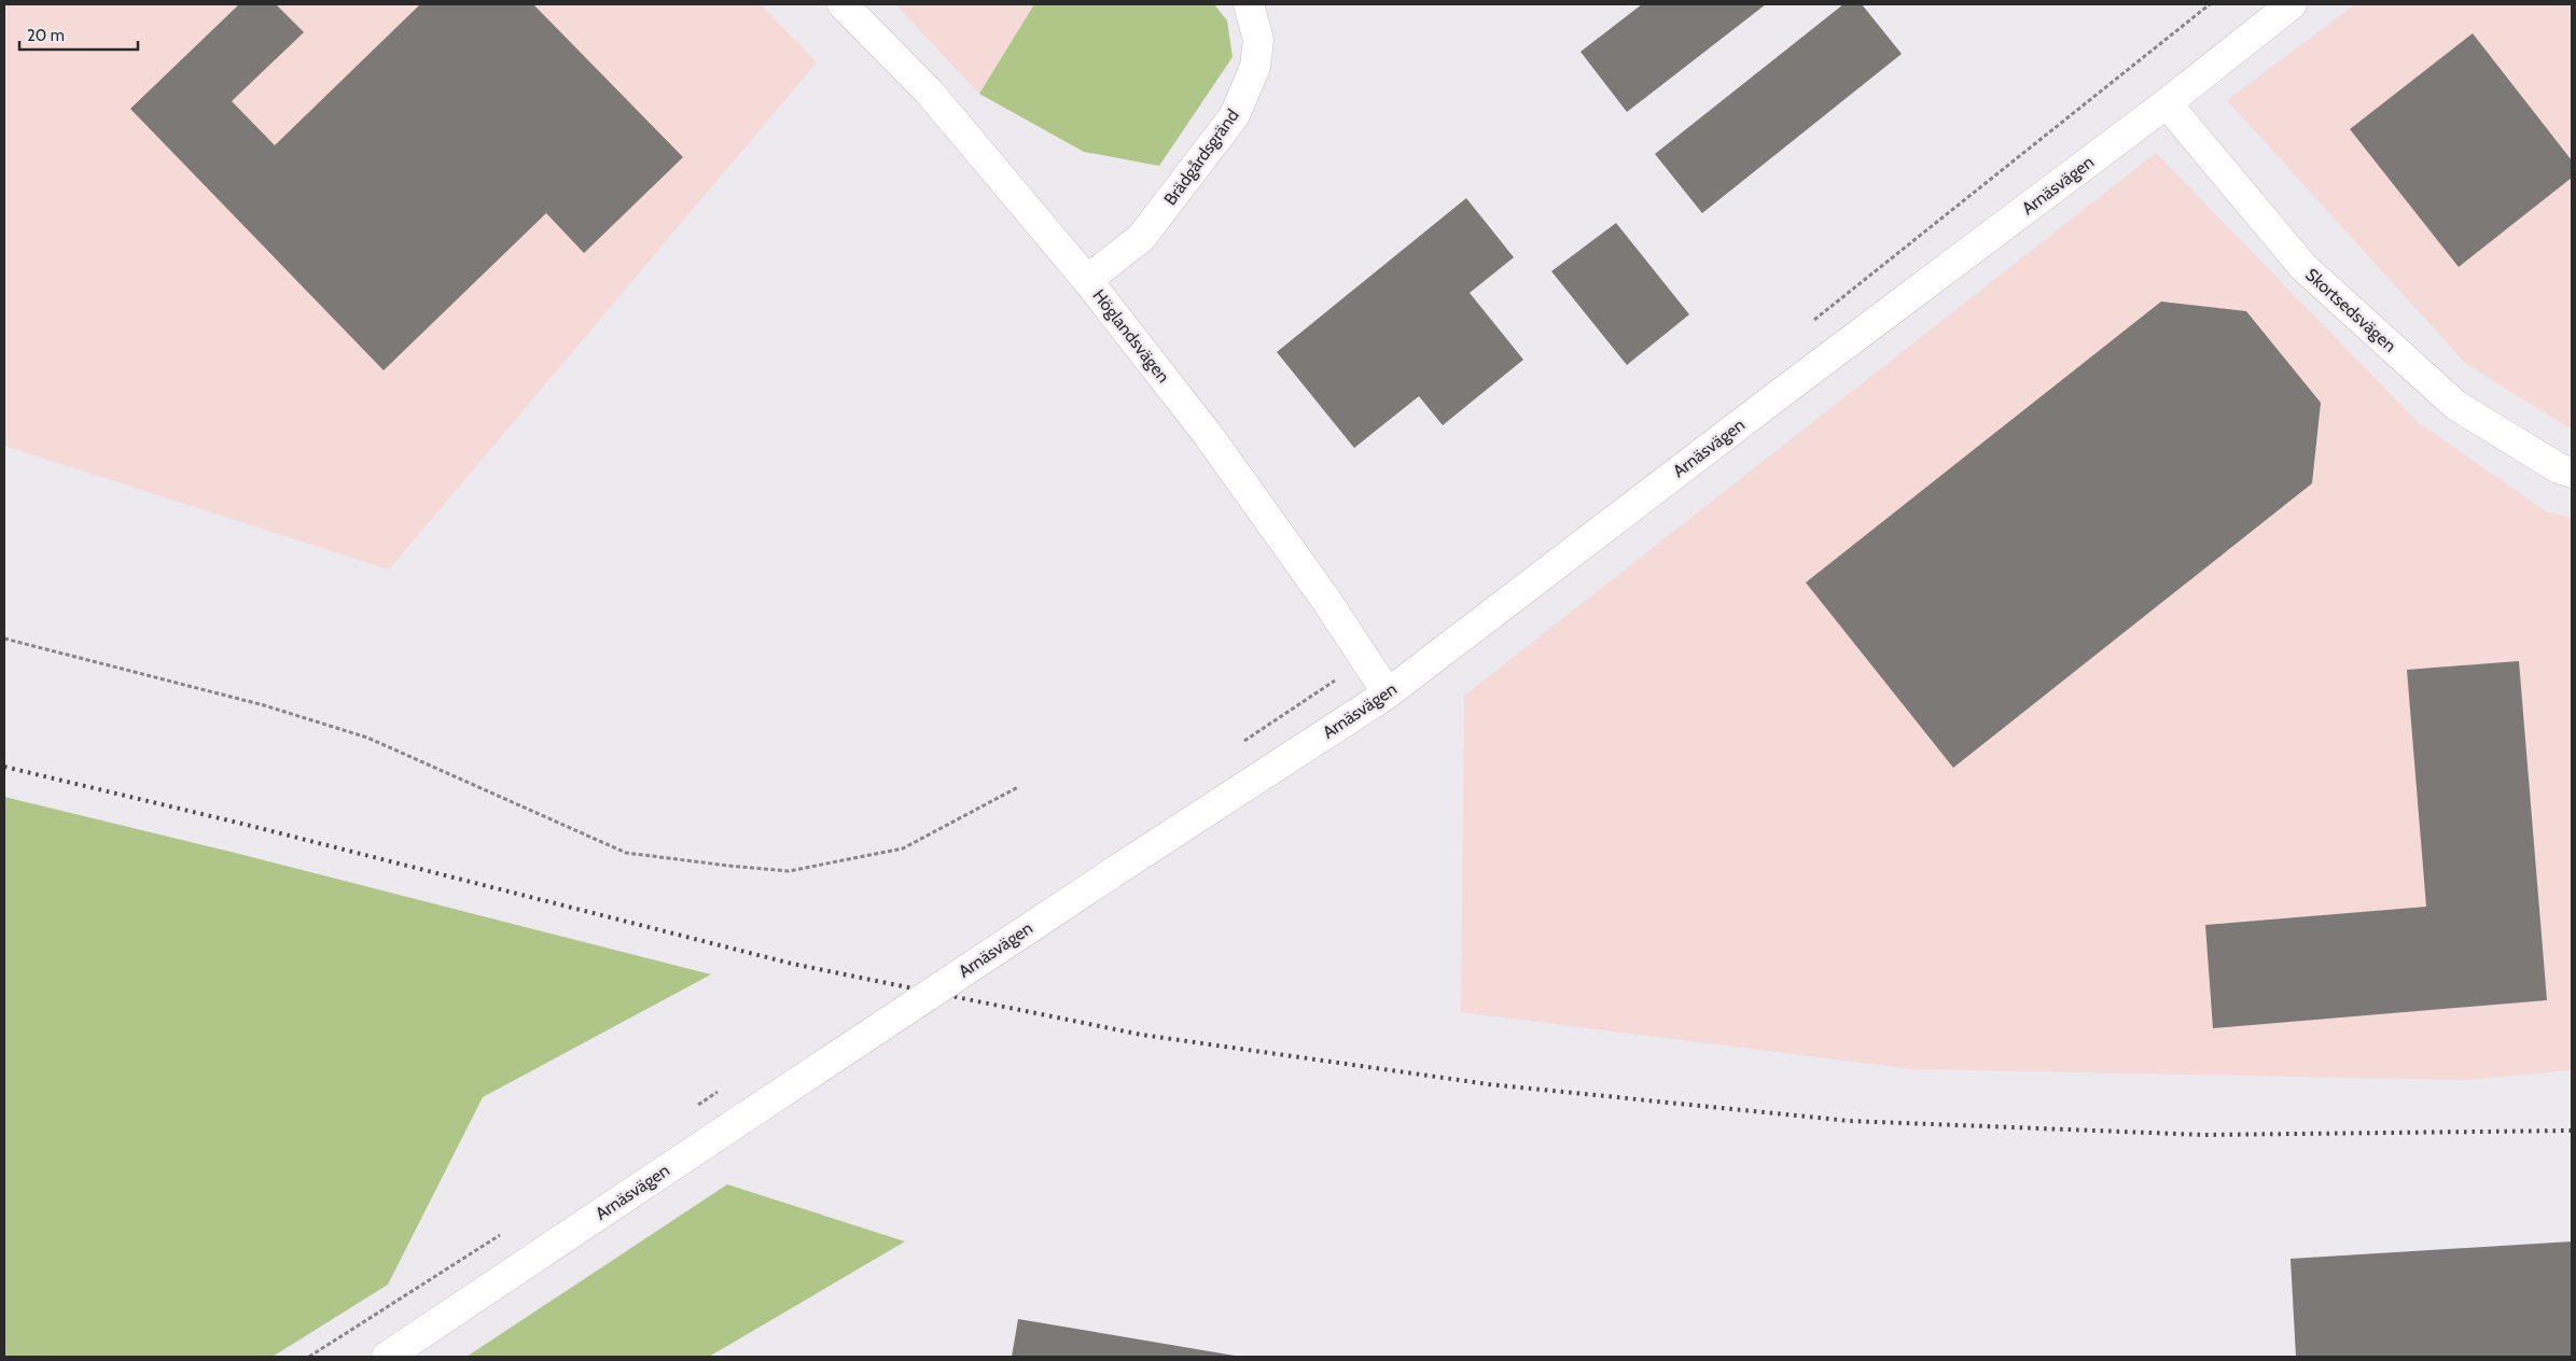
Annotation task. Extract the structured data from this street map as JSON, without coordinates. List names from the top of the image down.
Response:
{
  "streets": {
    "street": [
      "Brädgårdsgränd",
      "Arnäsvägen",
      "Skortsedsvägen",
      "Höglandsvägen"
    ]
  },
  "crossings": [
    ["Brädgårdsgränd", "Höglandsvägen"],
    ["Arnäsvägen", "Skortsedsvägen"],
    ["Arnäsvägen", "Höglandsvägen"]
  ],
  "scale_bar": "20 m"
}
